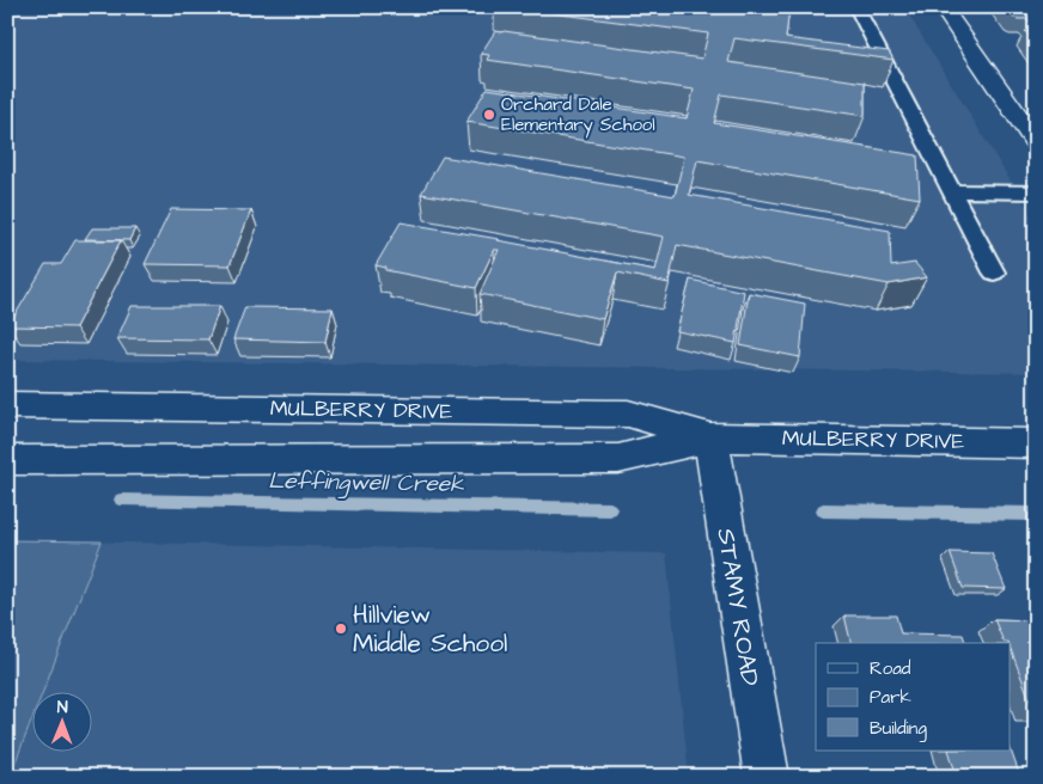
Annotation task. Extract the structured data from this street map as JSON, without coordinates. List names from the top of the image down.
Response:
{
  "streets": {
    "street": ["MULBERRY DRIVE", "STAMY ROAD"]
  },
  "crossings": [
    ["MULBERRY DRIVE", "STAMY ROAD"]
  ],
  "water": ["Leffingwell Creek"],
  "places": ["Orchard Dale Elementary School", "Hillview Middle School"],
  "legend": ["Road", "Park", "Building"],
  "north": "top"
}
